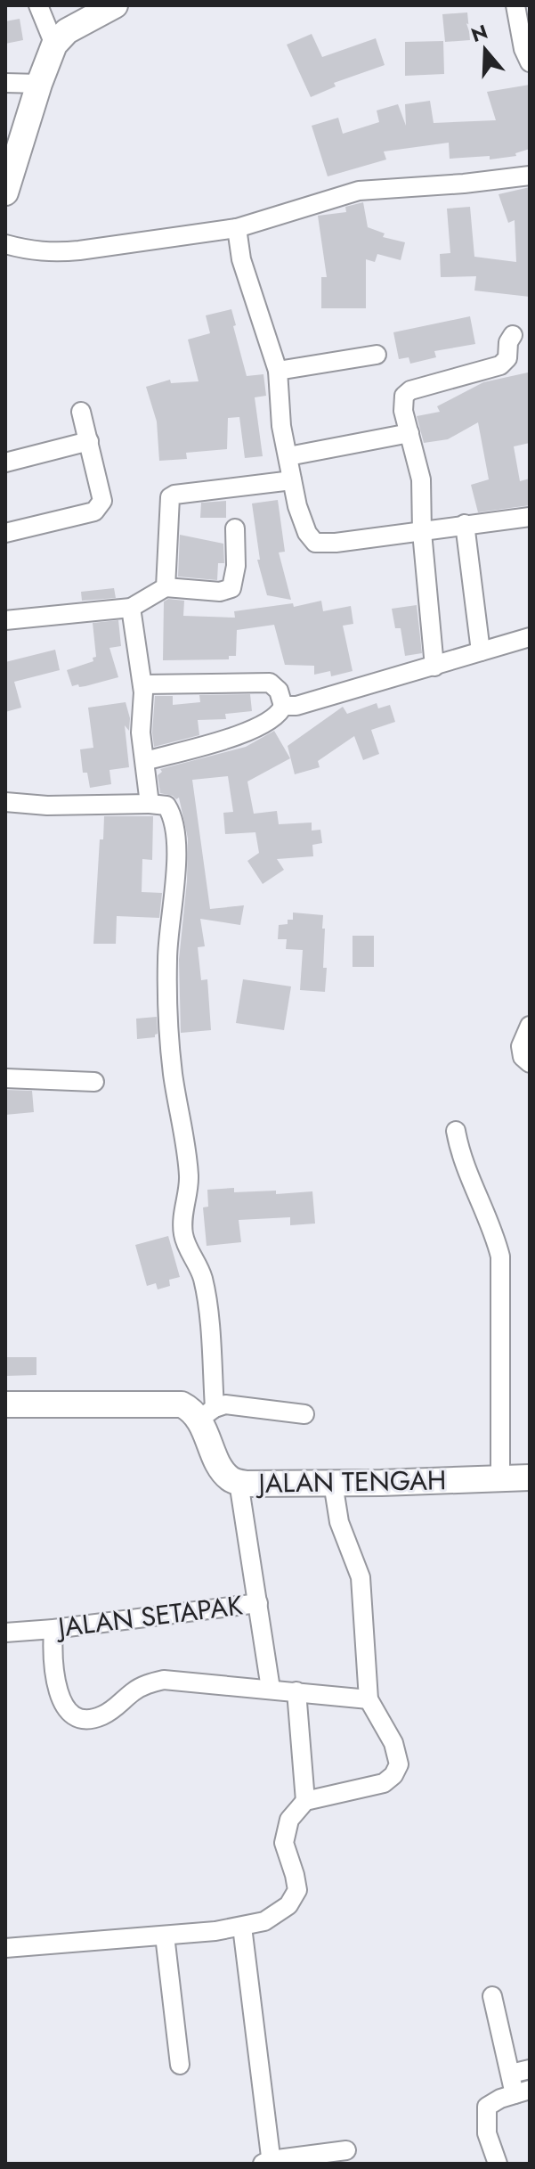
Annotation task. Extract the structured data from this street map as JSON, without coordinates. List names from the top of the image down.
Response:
{
  "streets": {
    "main road": ["JALAN TENGAH"],
    "street": ["JALAN SETAPAK"]
  },
  "crossings": [
    ["JALAN TENGAH", "JALAN SETAPAK"]
  ],
  "north": "top"
}
